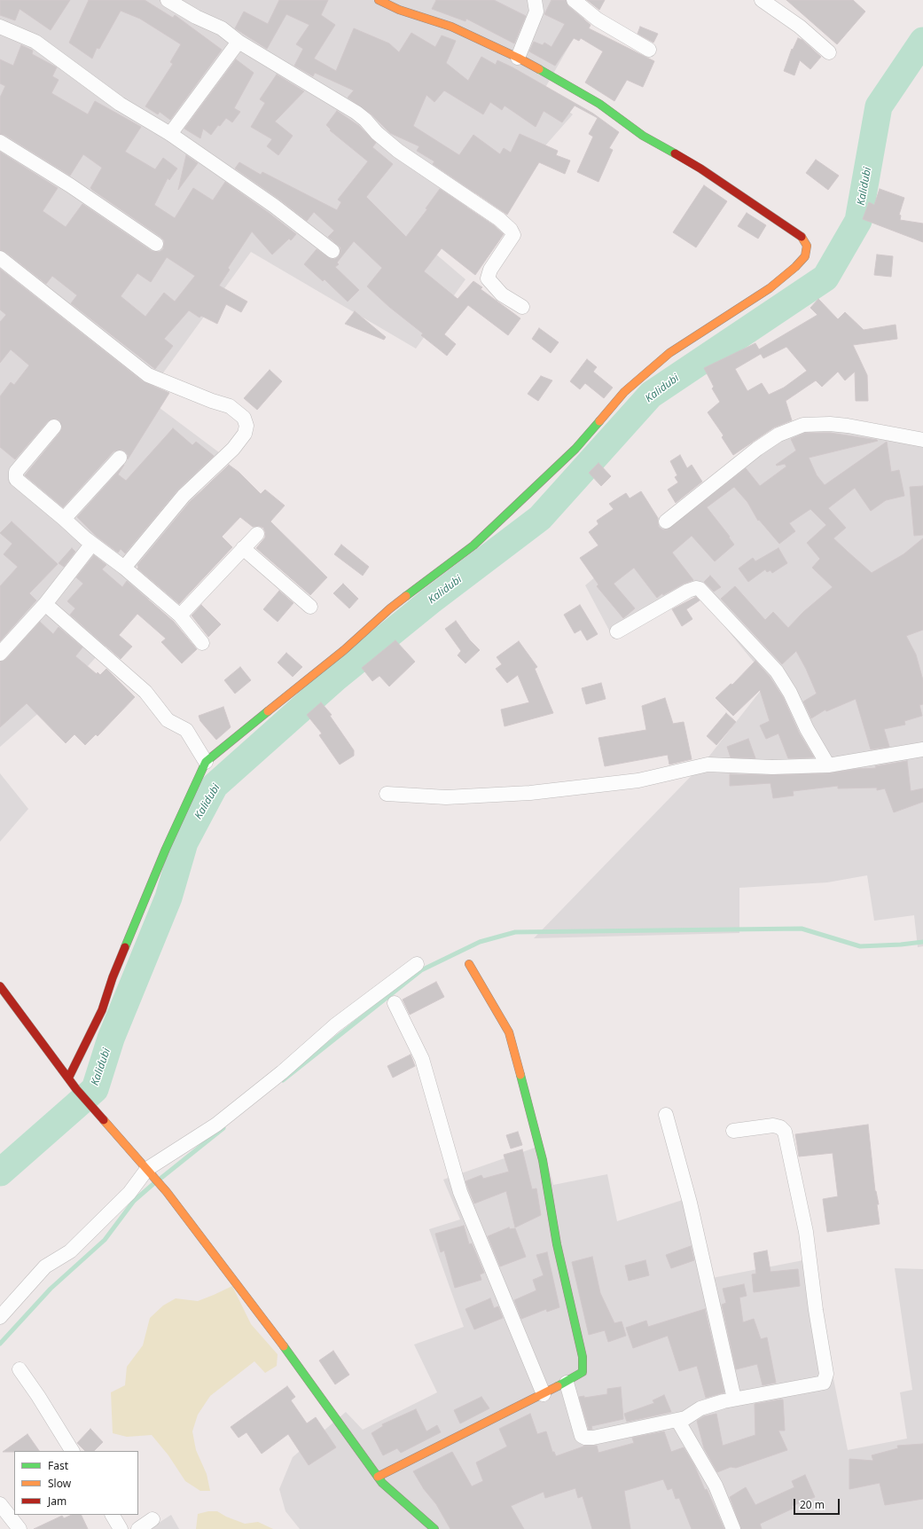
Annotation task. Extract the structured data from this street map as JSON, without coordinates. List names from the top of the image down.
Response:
{
  "water": ["Kalidubi"],
  "legend": ["Fast", "Slow", "Jam"],
  "scale_bar": "20 m"
}
